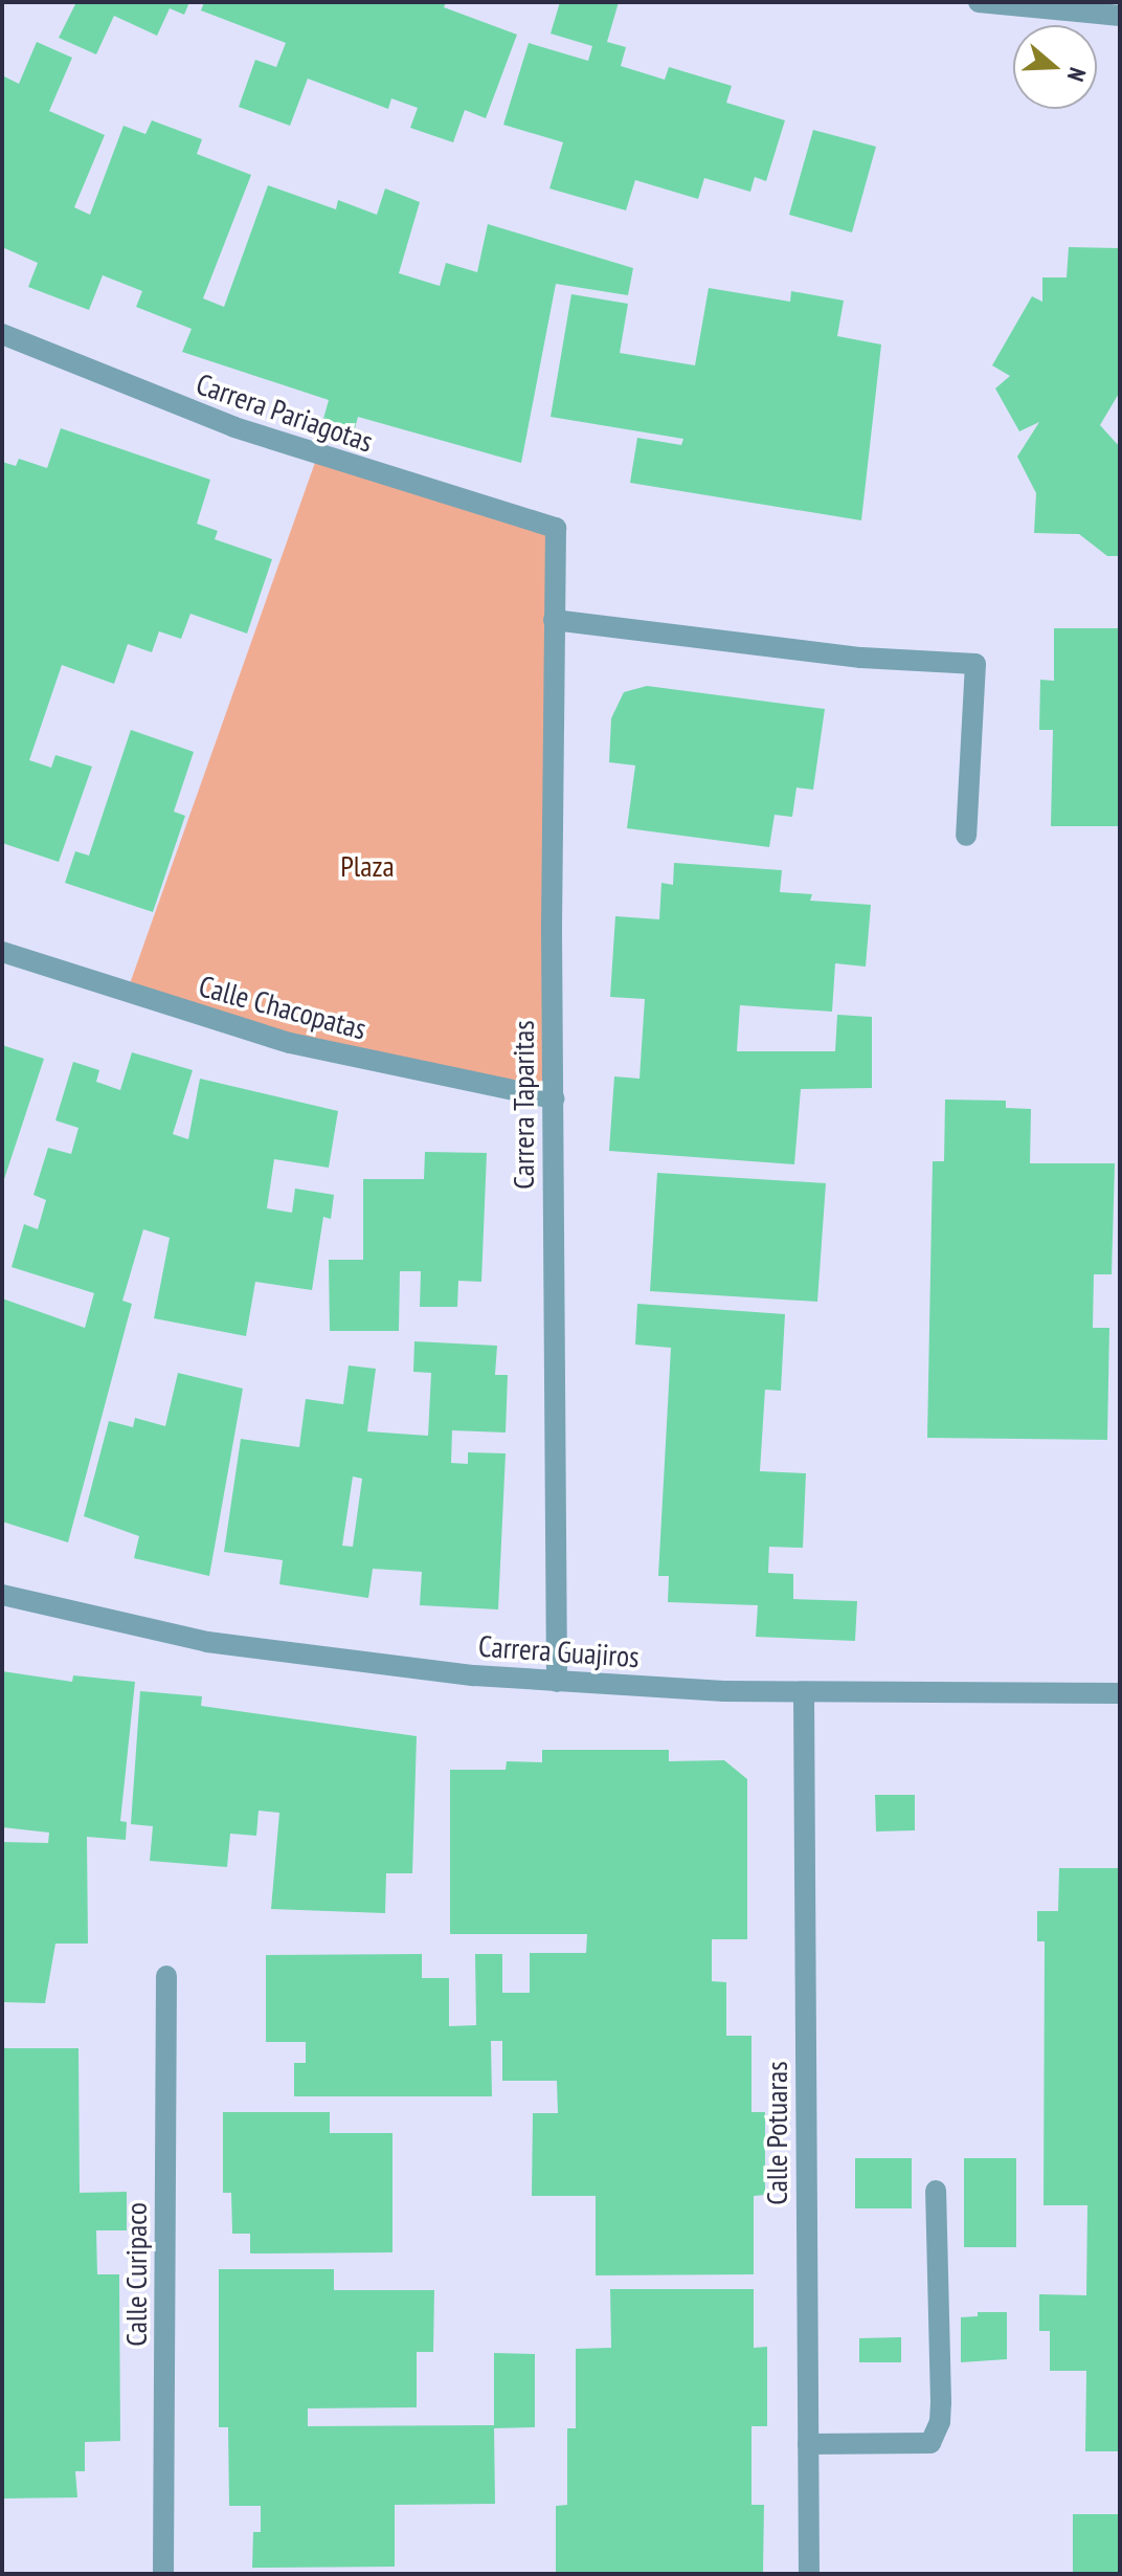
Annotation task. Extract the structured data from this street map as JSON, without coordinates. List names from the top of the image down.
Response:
{
  "streets": {
    "street": [
      "Carrera Pariagotas",
      "Calle Chacopatas",
      "Carrera Taparitas",
      "Carrera Guajiros",
      "Calle Potuaras",
      "Calle Curipaco"
    ]
  },
  "crossings": [
    ["Carrera Pariagotas", "Carrera Taparitas"],
    ["Calle Chacopatas", "Carrera Taparitas"],
    ["Carrera Taparitas", "Carrera Guajiros"],
    ["Carrera Guajiros", "Calle Potuaras"]
  ],
  "parks": ["Plaza"],
  "north": "right"
}
